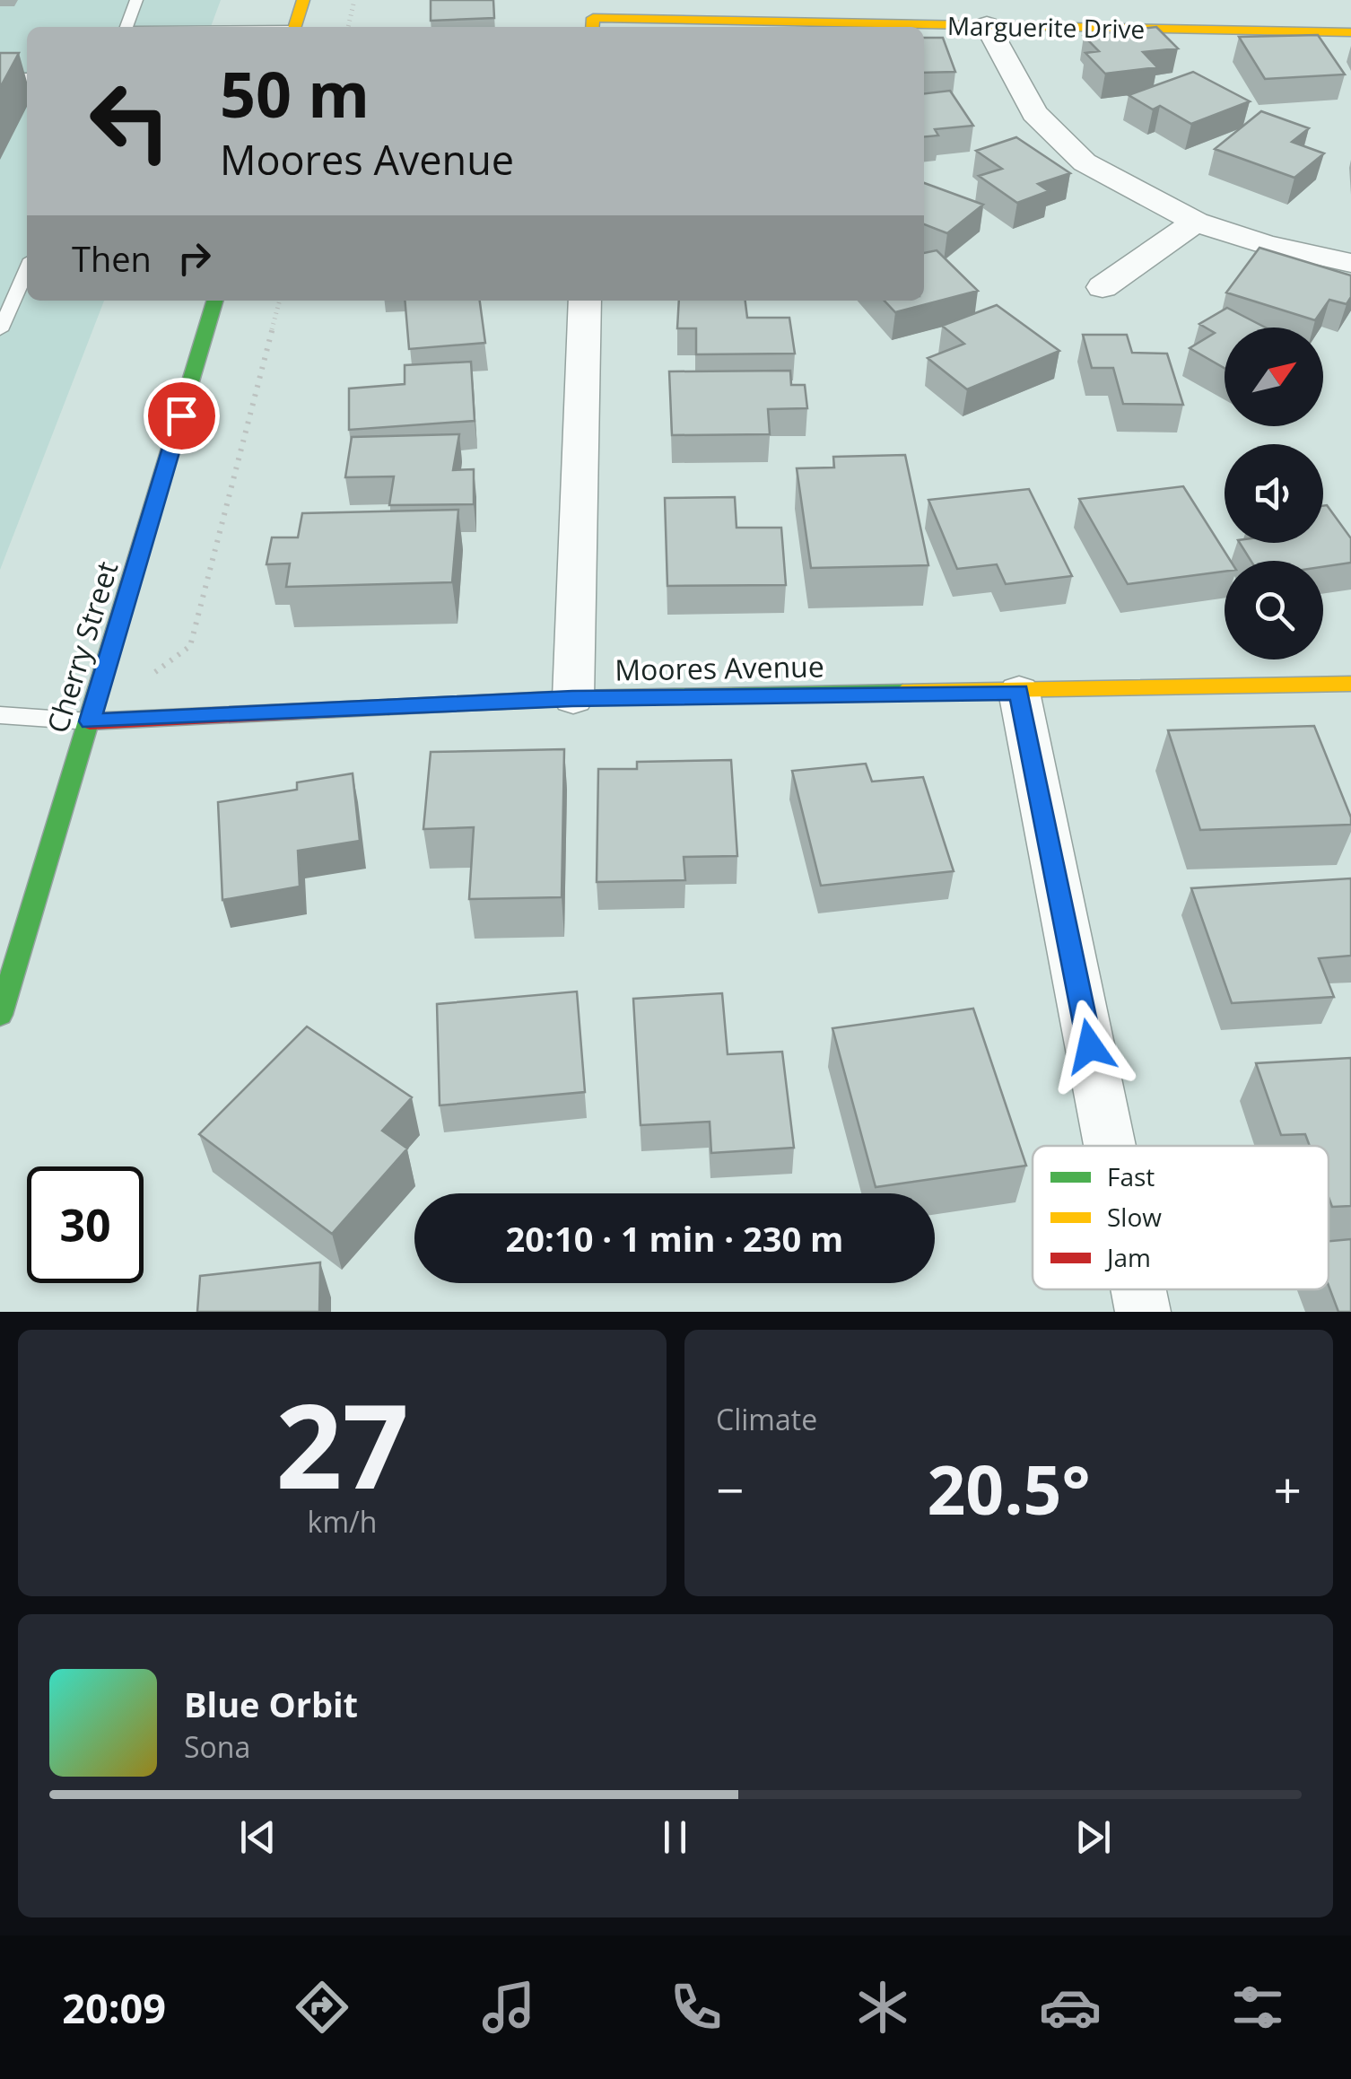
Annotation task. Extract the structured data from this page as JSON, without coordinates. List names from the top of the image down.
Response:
{
  "streets": {
    "street": ["Marguerite Drive", "Cherry Street", "Moores Avenue"]
  },
  "crossings": [
    ["Cherry Street", "Moores Avenue"]
  ],
  "legend": ["Fast", "Slow", "Jam"],
  "north": "top right",
  "page": {
    "turn": ["50 m", "Moores Avenue"],
    "then": "Then",
    "limit": "30",
    "trip": "20:10 · 1 min · 230 m",
    "tile": [
      ["27", "km/h"],
      "Climate"
    ],
    "heat": ["−", "20.5°", "+"],
    "song": ["Blue Orbit", "Sona"],
    "tabs": "20:09"
  }
}
